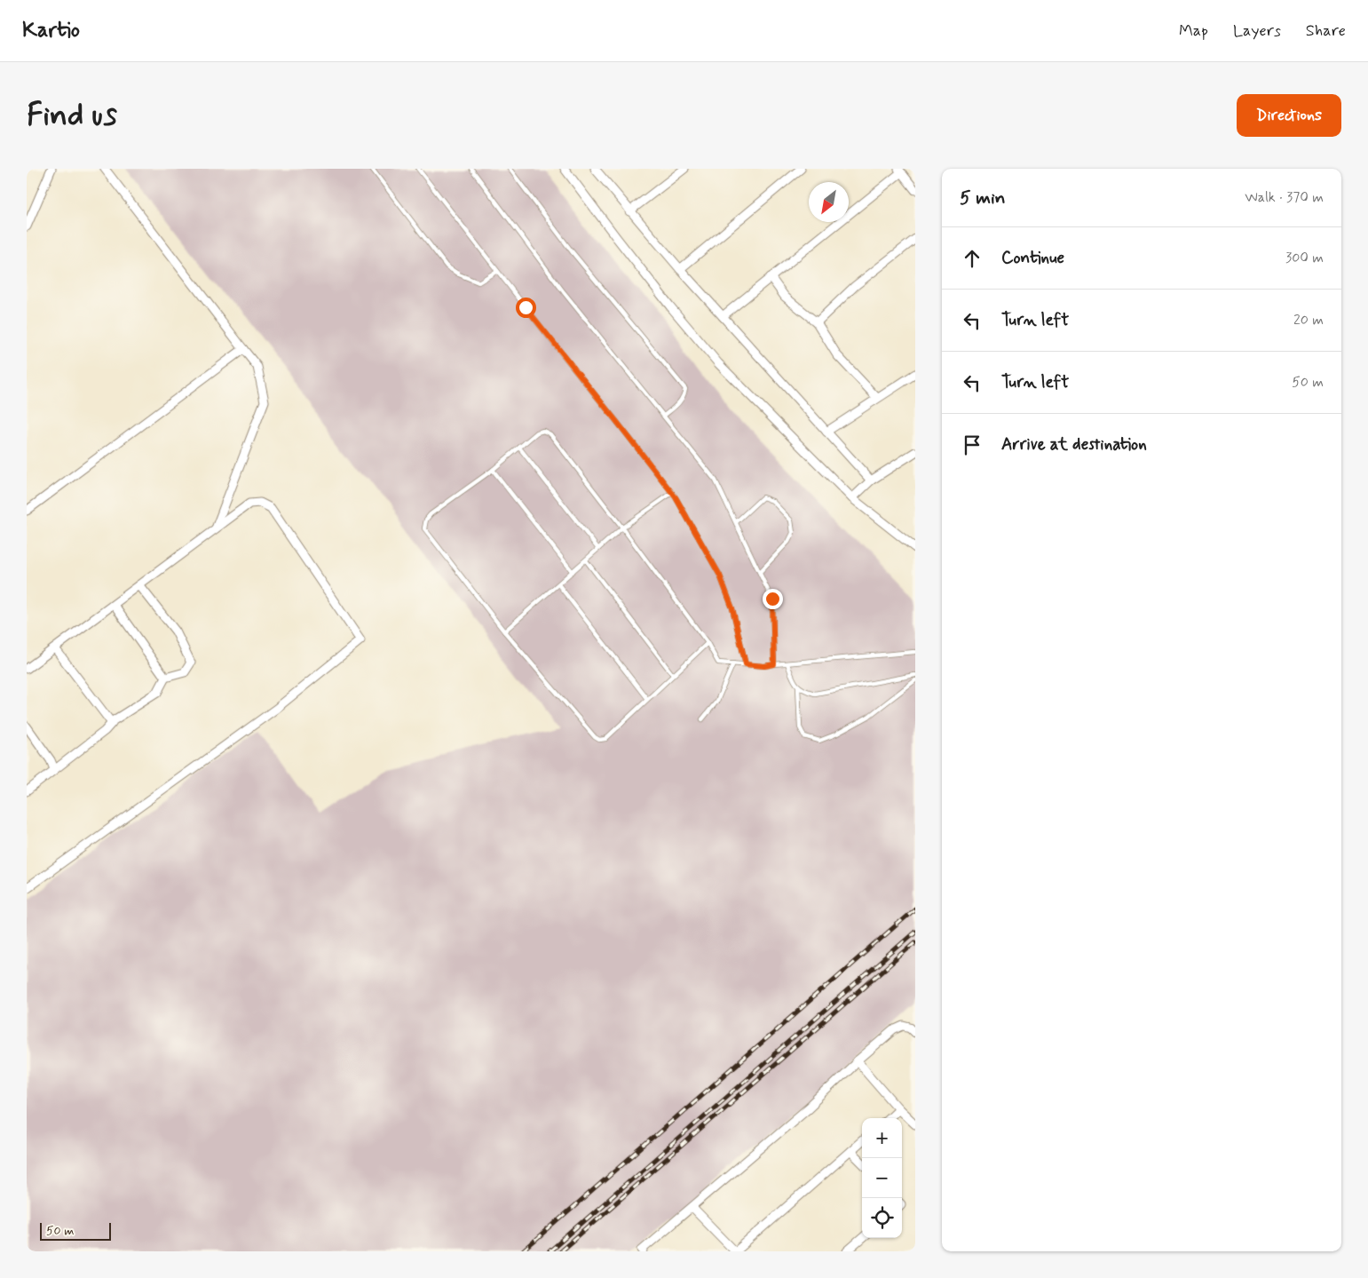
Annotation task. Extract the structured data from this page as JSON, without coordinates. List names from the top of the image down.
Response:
{
  "scale_bar": "50 m",
  "north": "bottom left",
  "page": {
    "header": "Kartio",
    "nav": ["Map", "Layers", "Share"],
    "buttons": "Directions",
    "title": "Find us",
    "heading": ["5 min", "Walk · 370 m"],
    "list": [
      ["Continue", "300 m"],
      ["Turn left", "20 m"],
      ["Turn left", "50 m"],
      "Arrive at destination"
    ],
    "map_buttons": ["+", "−"],
    "scale": "50 m"
  }
}
